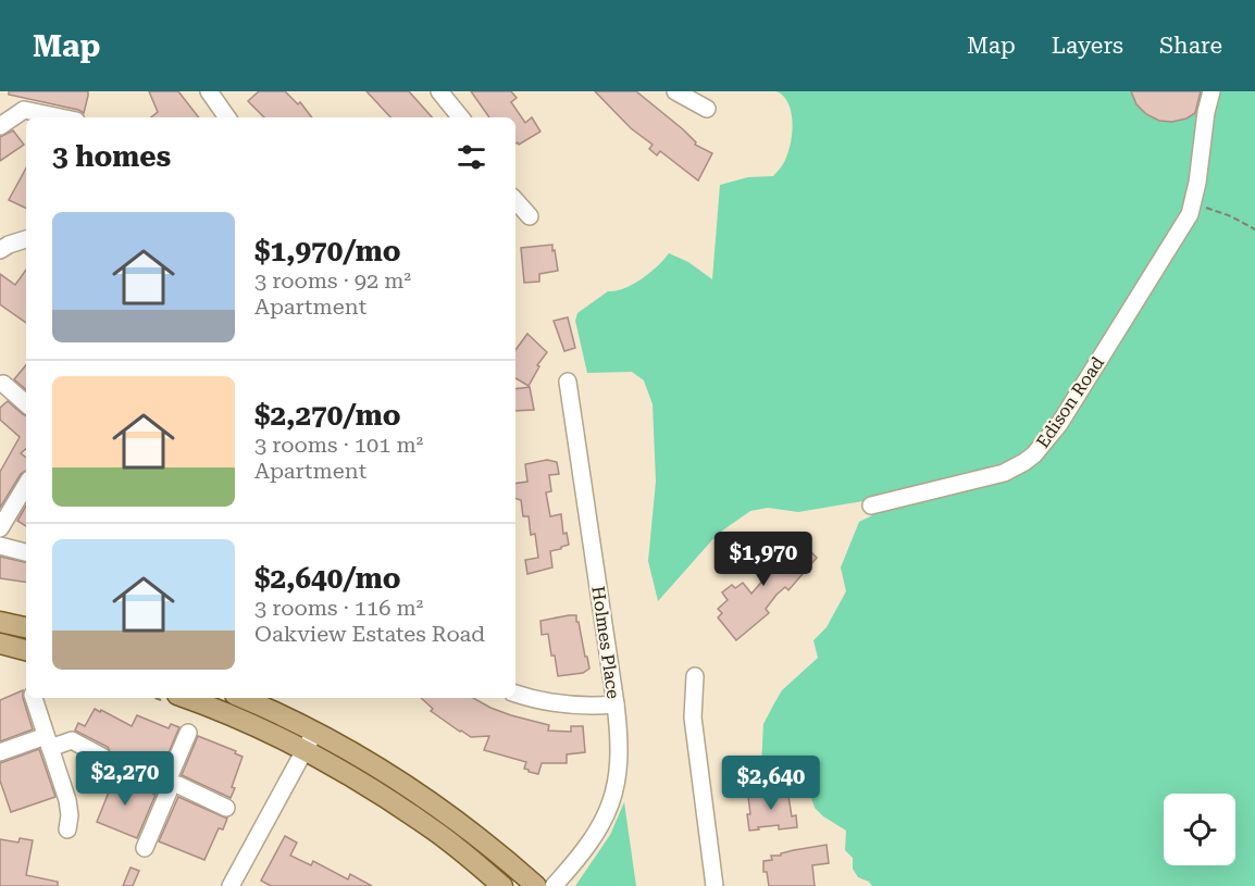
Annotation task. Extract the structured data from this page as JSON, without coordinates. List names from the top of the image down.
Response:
{
  "streets": {
    "street": ["Edison Road", "Holmes Place"]
  },
  "page": {
    "header": "Map",
    "nav": ["Map", "Layers", "Share"],
    "heading": "3 homes",
    "list": [
      {
        "name": "$1,970/mo",
        "note": "3 rooms · 92 m² · Apartment"
      },
      {
        "name": "$2,270/mo",
        "note": "3 rooms · 101 m² · Apartment"
      },
      {
        "name": "$2,640/mo",
        "note": "3 rooms · 116 m² · Oakview Estates Road"
      }
    ],
    "price": ["$1,970", "$2,270", "$2,640"]
  }
}
